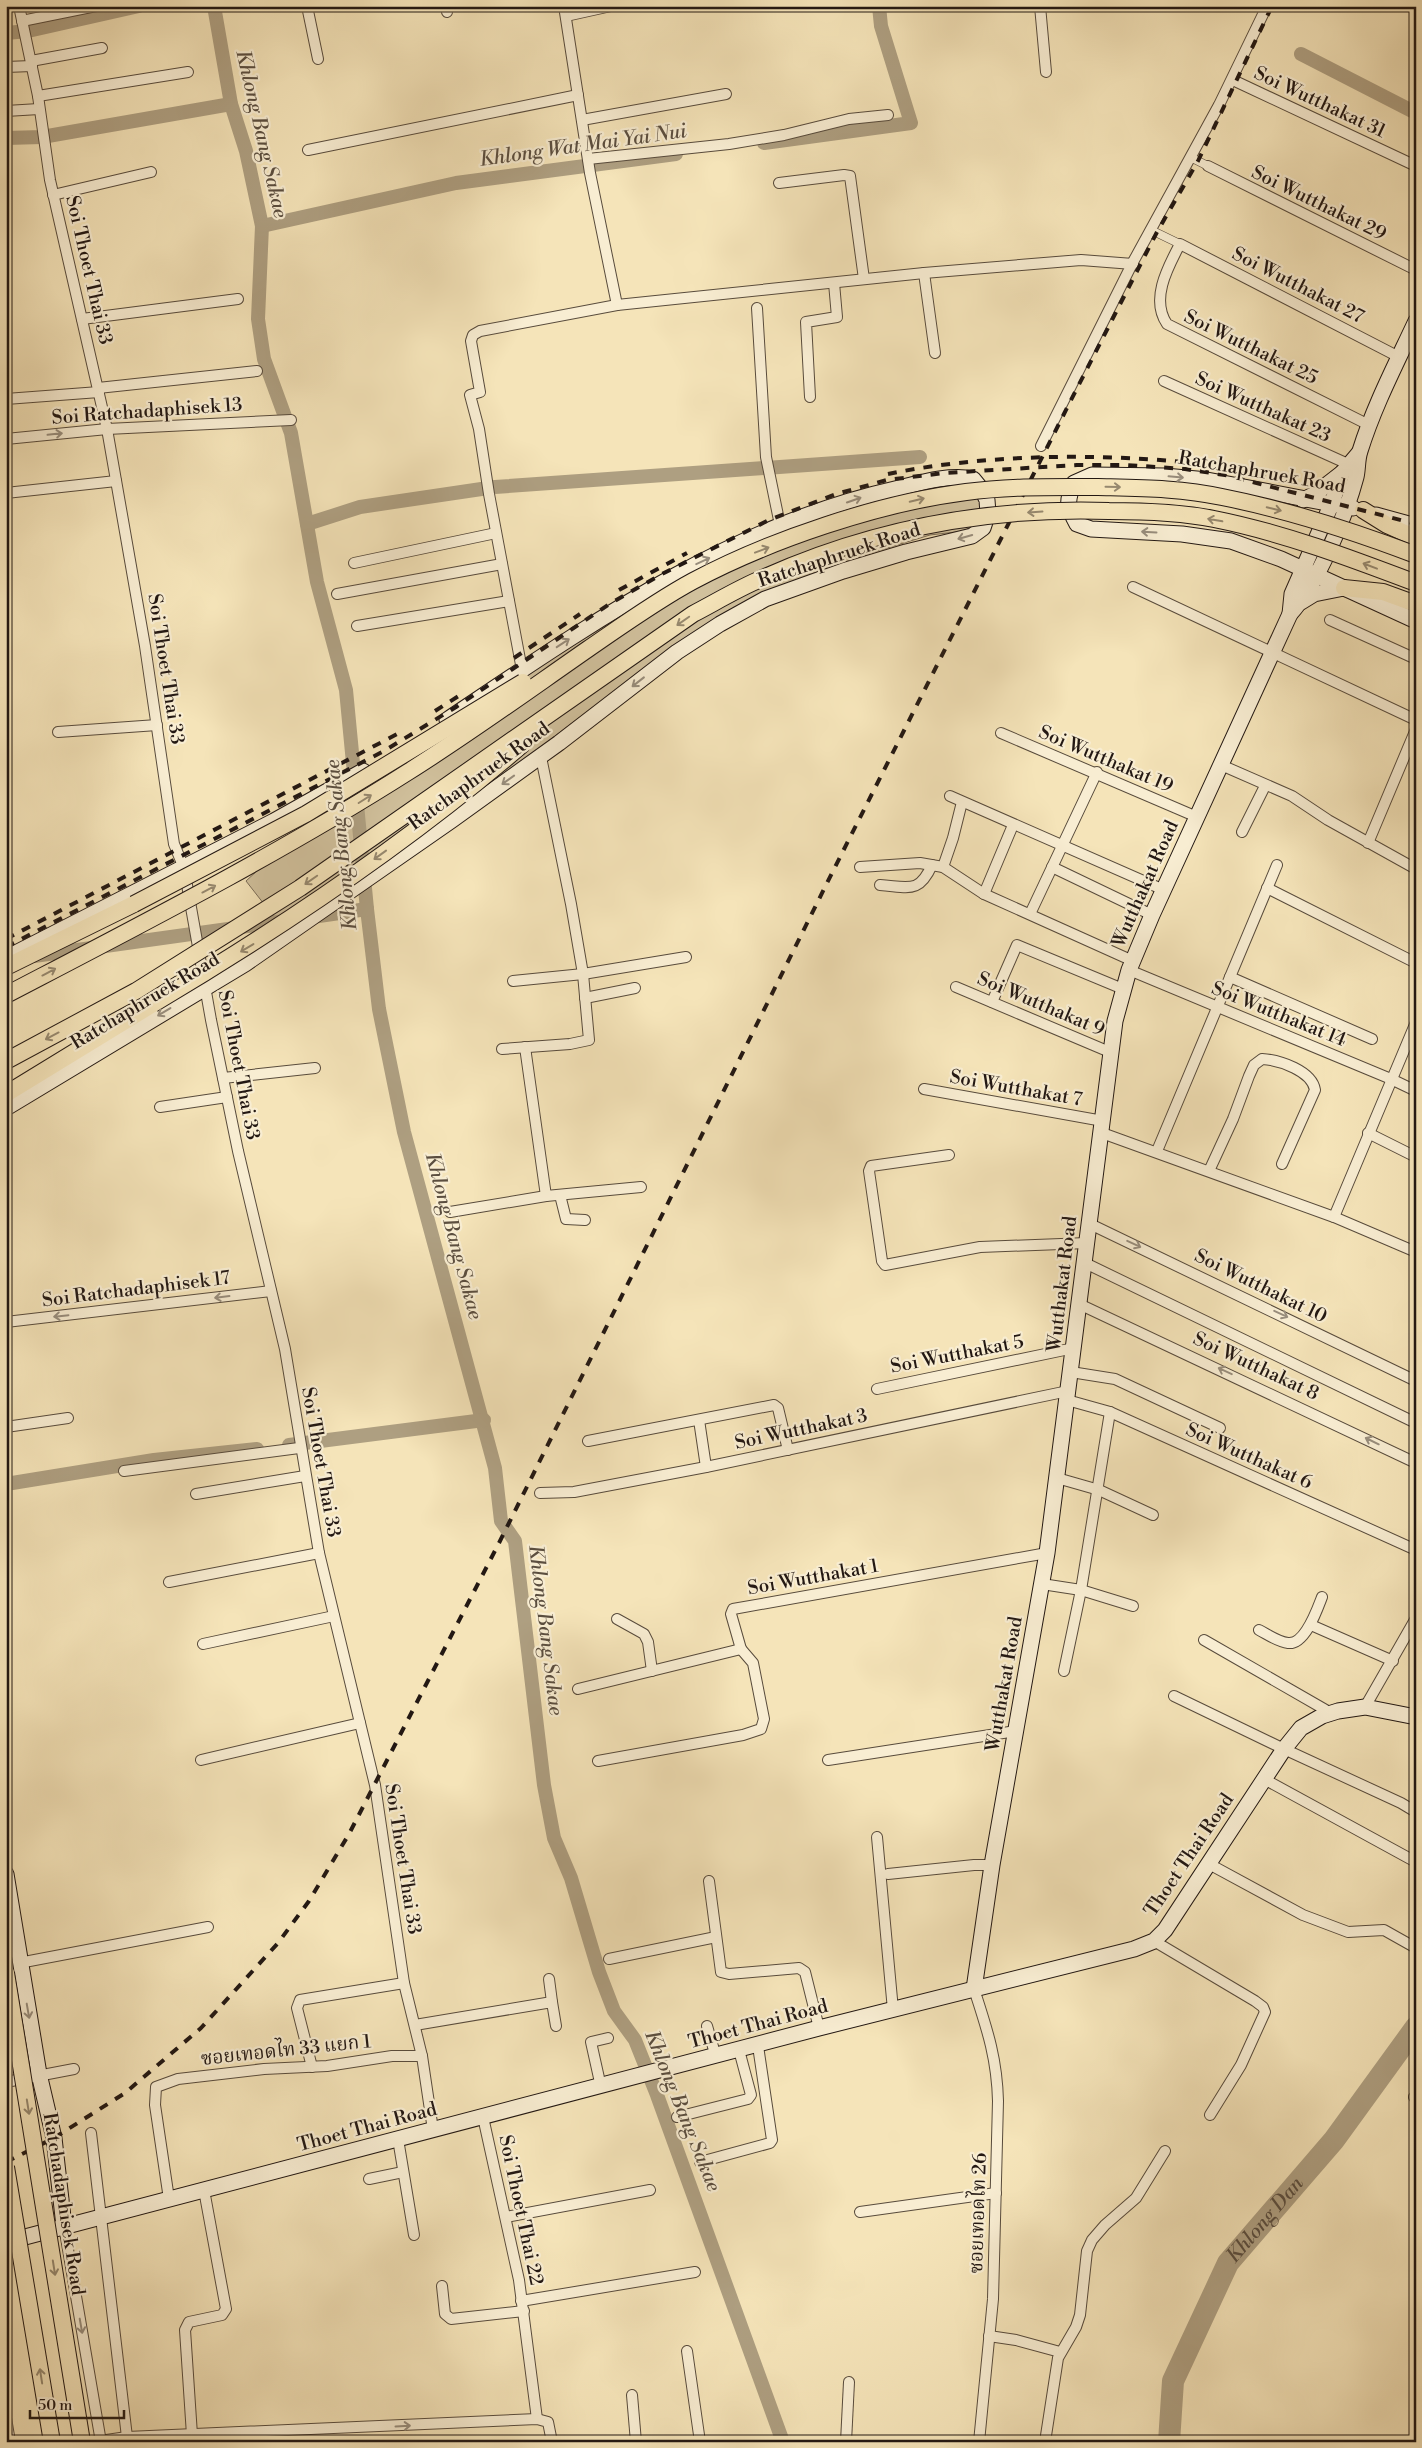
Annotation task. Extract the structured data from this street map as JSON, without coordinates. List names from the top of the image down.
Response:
{
  "streets": {
    "main road": [
      "Ratchaphruek Road",
      "Wutthakat Road",
      "Thoet Thai Road",
      "Ratchadaphisek Road"
    ],
    "street": [
      "Soi Wutthakat 31",
      "Soi Wutthakat 29",
      "Soi Thoet Thai 33",
      "Soi Wutthakat 27",
      "Soi Wutthakat 25",
      "Soi Wutthakat 23",
      "Soi Ratchadaphisek 13",
      "Soi Wutthakat 19",
      "Soi Wutthakat 9",
      "Soi Wutthakat 14",
      "Soi Wutthakat 7",
      "Soi Wutthakat 10",
      "Soi Ratchadaphisek 17",
      "Soi Wutthakat 5",
      "Soi Wutthakat 8",
      "Soi Wutthakat 3",
      "Soi Wutthakat 6",
      "Soi Wutthakat 1",
      "ซอยเทอดไท 33 แยก 1",
      "Soi Thoet Thai 22",
      "ซอยเทอดไท 26"
    ]
  },
  "crossings": [
    ["Soi Thoet Thai 33", "Soi Ratchadaphisek 13"],
    ["Soi Thoet Thai 33", "Ratchaphruek Road"],
    ["Soi Thoet Thai 33", "Soi Ratchadaphisek 17"],
    ["Soi Thoet Thai 33", "Thoet Thai Road"],
    ["Soi Thoet Thai 33", "ซอยเทอดไท 33 แยก 1"],
    ["Soi Wutthakat 27", "Soi Wutthakat 25"],
    ["Soi Wutthakat 27", "Wutthakat Road"],
    ["Soi Wutthakat 25", "Wutthakat Road"],
    ["Soi Wutthakat 23", "Wutthakat Road"],
    ["Ratchaphruek Road", "Wutthakat Road"],
    ["Soi Wutthakat 19", "Wutthakat Road"],
    ["Wutthakat Road", "Soi Wutthakat 9"],
    ["Wutthakat Road", "Soi Wutthakat 14"],
    ["Wutthakat Road", "Soi Wutthakat 7"],
    ["Wutthakat Road", "Soi Wutthakat 10"],
    ["Wutthakat Road", "Soi Wutthakat 5"],
    ["Wutthakat Road", "Soi Wutthakat 8"],
    ["Wutthakat Road", "Soi Wutthakat 3"],
    ["Wutthakat Road", "Soi Wutthakat 6"],
    ["Wutthakat Road", "Soi Wutthakat 1"],
    ["Wutthakat Road", "Thoet Thai Road"],
    ["Wutthakat Road", "ซอยเทอดไท 26"],
    ["Soi Wutthakat 3", "Soi Wutthakat 6"],
    ["Thoet Thai Road", "ซอยเทอดไท 33 แยก 1"],
    ["Thoet Thai Road", "Soi Thoet Thai 22"],
    ["Thoet Thai Road", "ซอยเทอดไท 26"]
  ],
  "one_way": ["Soi Ratchadaphisek 17"],
  "water": ["Khlong Bang Sakae", "Khlong Wat Mai Yai Nui", "Khlong Dan"],
  "scale_bar": "50 m"
}
